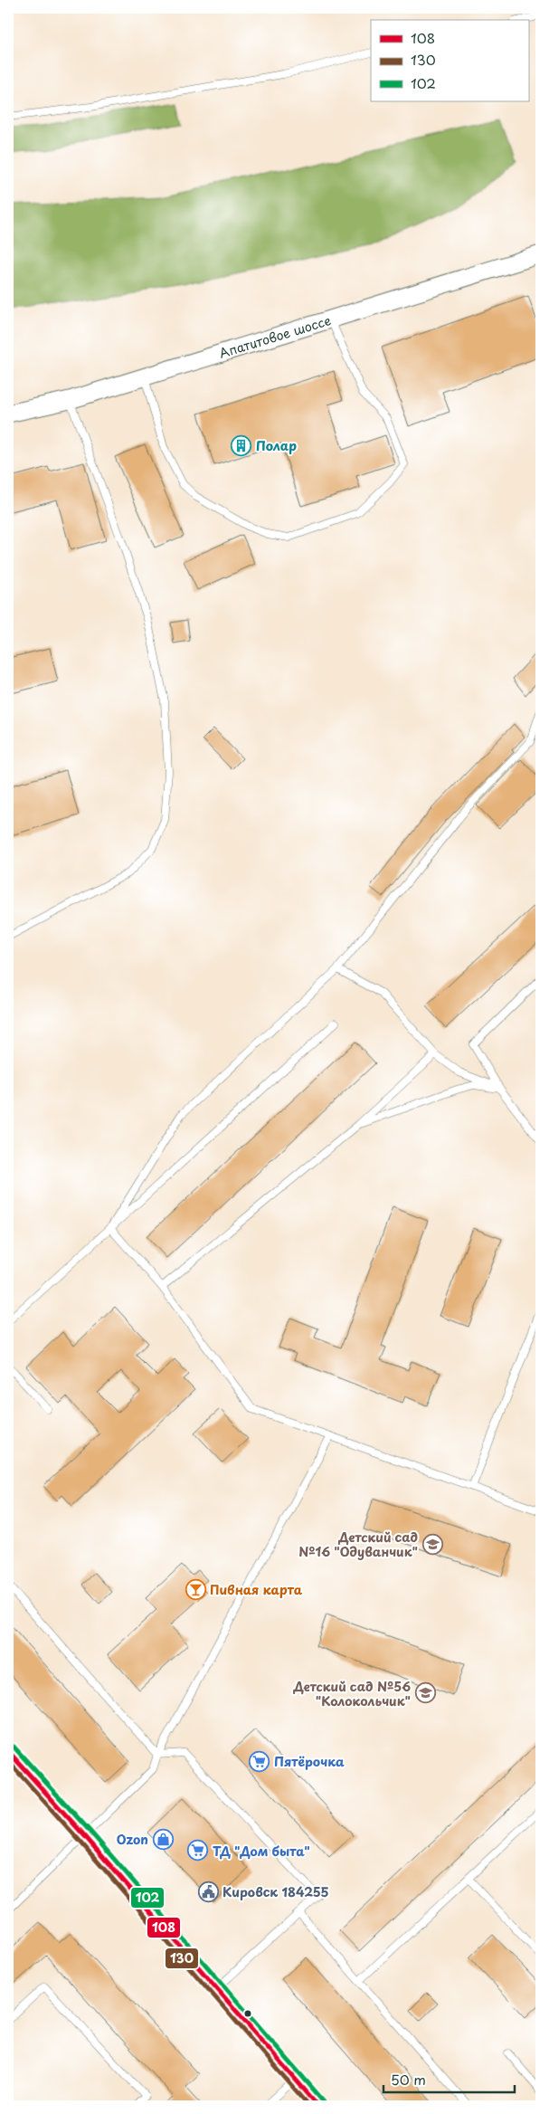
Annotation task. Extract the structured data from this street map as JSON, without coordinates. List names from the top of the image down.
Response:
{
  "streets": {
    "street": ["Апатитовое шоссе"]
  },
  "places": {
    "building": ["Полар"],
    "school or university": ["Детский сад №16 \"Одуванчик\"", "Детский сад №56 \"Колокольчик\""],
    "bar": ["Пивная карта"],
    "supermarket": ["Пятёрочка", "ТД \"Дом быта\""],
    "shop": ["Ozon"],
    "public building": ["Кировск 184255"]
  },
  "lines": ["transit line 102", "transit line 108", "transit line 130"],
  "legend": ["108", "130", "102"],
  "scale_bar": "50 m"
}
